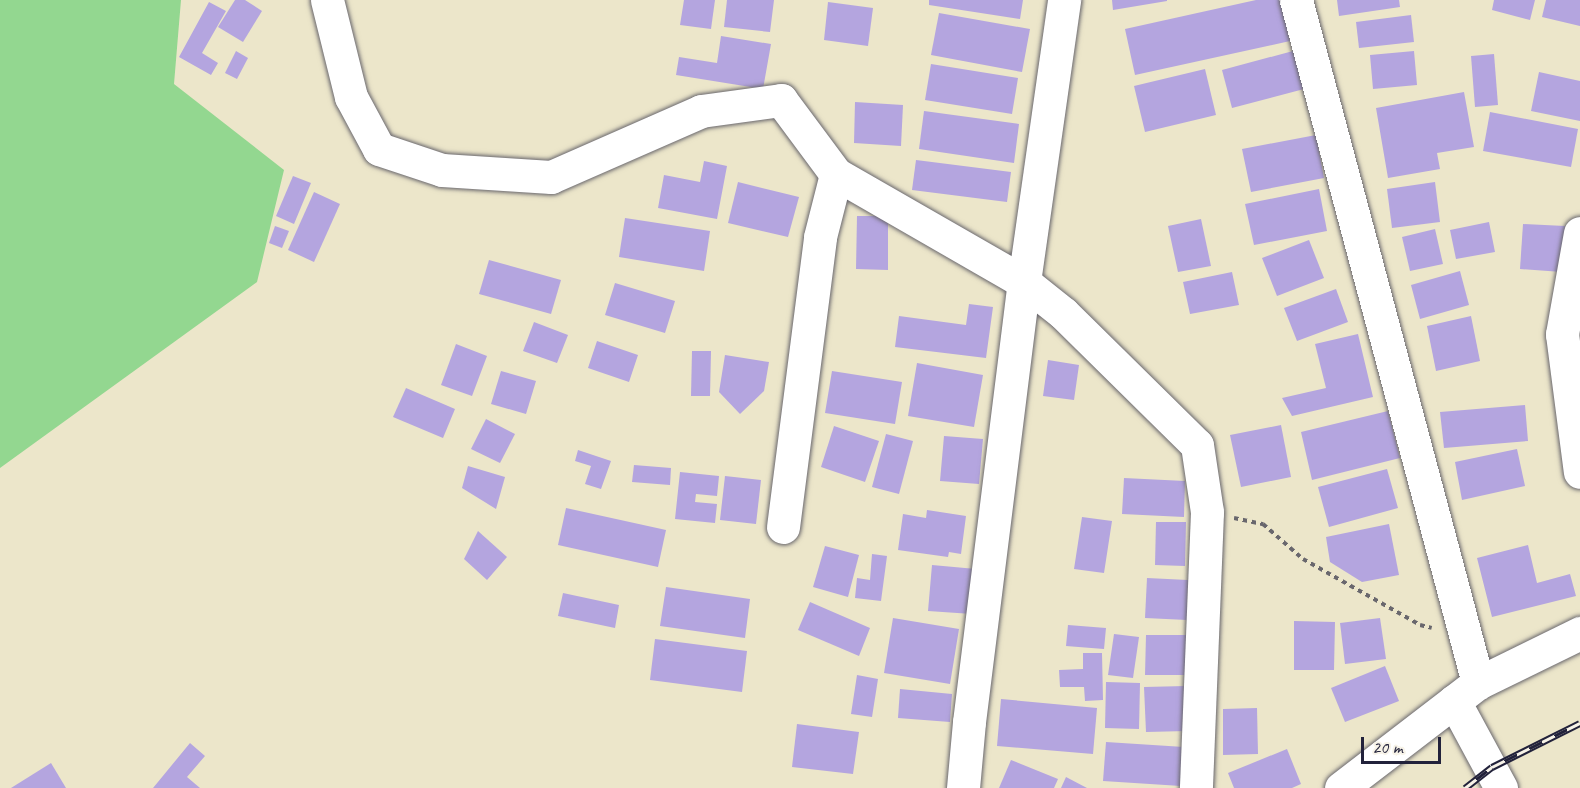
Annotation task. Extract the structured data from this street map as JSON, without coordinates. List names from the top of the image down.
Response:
{
  "scale_bar": "20 m"
}
